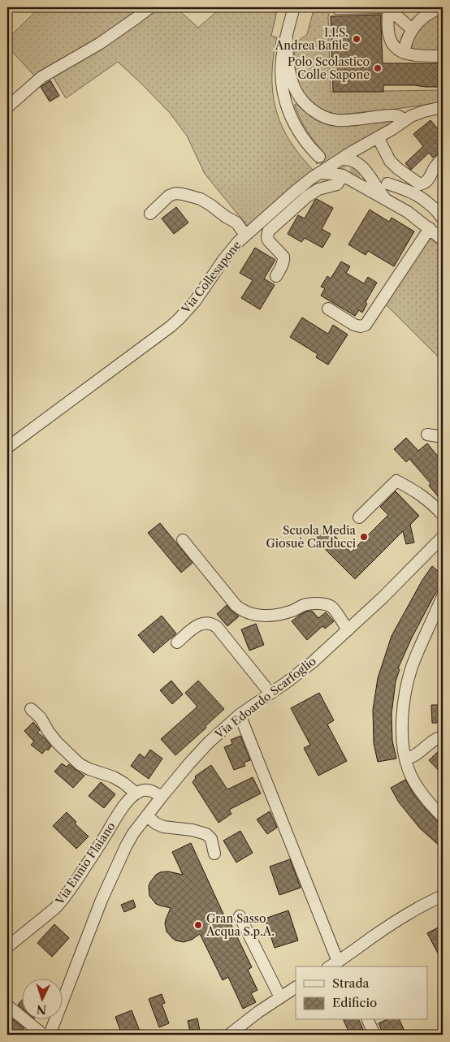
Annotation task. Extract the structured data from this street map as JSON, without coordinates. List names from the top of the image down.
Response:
{
  "streets": {
    "street": ["Via Collesapone", "Via Edoardo Scarfoglio", "Via Ennio Flaiano"]
  },
  "places": [
    "I.I.S. Andrea Bafile",
    "Polo Scolastico Colle Sapone",
    "Scuola Media Giosuè Carducci",
    "Gran Sasso Acqua S.p.A."
  ],
  "legend": ["Strada", "Edificio"],
  "north": "bottom"
}
